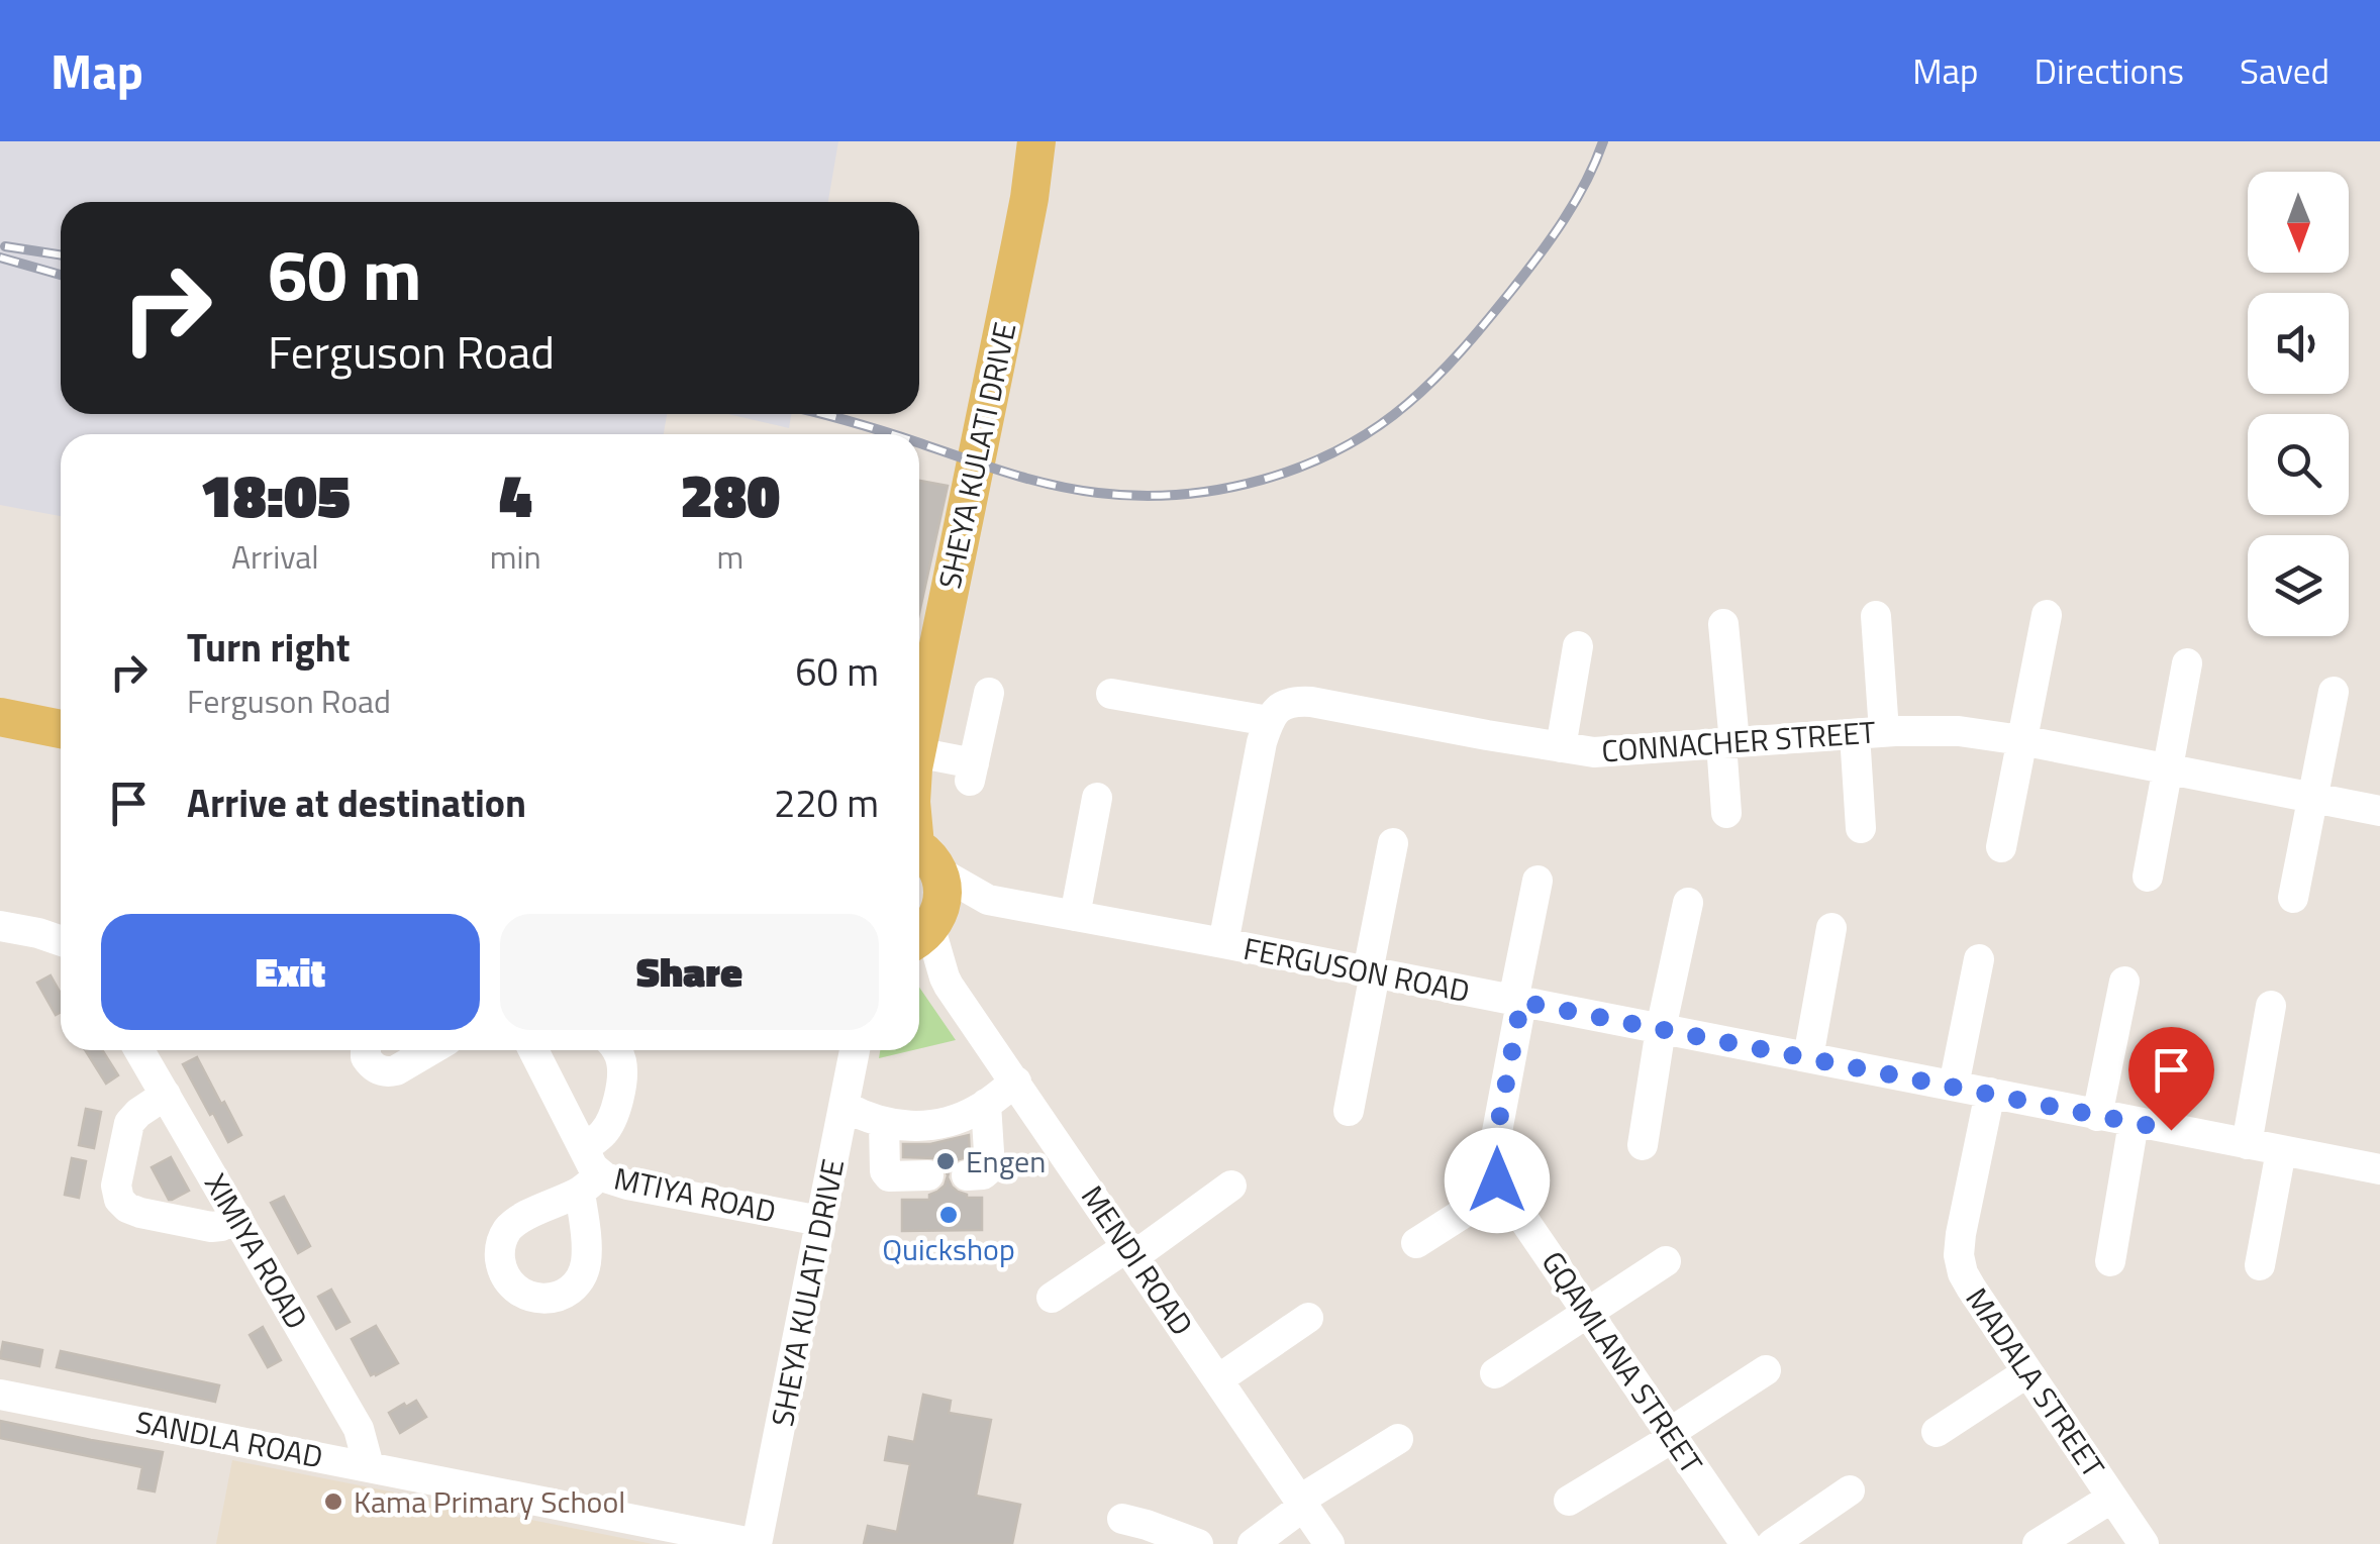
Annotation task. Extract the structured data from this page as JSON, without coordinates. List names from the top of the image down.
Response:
{
  "streets": {
    "main road": ["SHEYA KULATI DRIVE"],
    "street": [
      "CONNACHER STREET",
      "FERGUSON ROAD",
      "MTIYA ROAD",
      "XIMIYA ROAD",
      "MENDI ROAD",
      "GQAMLANA STREET",
      "MADALA STREET",
      "SANDLA ROAD"
    ]
  },
  "crossings": [
    ["SHEYA KULATI DRIVE", "FERGUSON ROAD"],
    ["SHEYA KULATI DRIVE", "MTIYA ROAD"],
    ["SHEYA KULATI DRIVE", "MENDI ROAD"],
    ["SHEYA KULATI DRIVE", "SANDLA ROAD"],
    ["FERGUSON ROAD", "MENDI ROAD"],
    ["FERGUSON ROAD", "GQAMLANA STREET"],
    ["FERGUSON ROAD", "MADALA STREET"],
    ["XIMIYA ROAD", "SANDLA ROAD"]
  ],
  "places": ["Engen", "Quickshop", "Kama Primary School"],
  "north": "bottom",
  "page": {
    "header": "Map",
    "nav": ["Map", "Directions", "Saved"],
    "turn": ["60 m", "Ferguson Road"],
    "eta": [
      "18:05",
      "Arrival",
      "4",
      "min",
      "280",
      "m"
    ],
    "list": [
      {
        "name": "Turn right",
        "note": "Ferguson Road",
        "value": "60 m"
      },
      {
        "name": "Arrive at destination",
        "value": "220 m"
      }
    ],
    "buttons": ["Exit", "Share"]
  }
}
